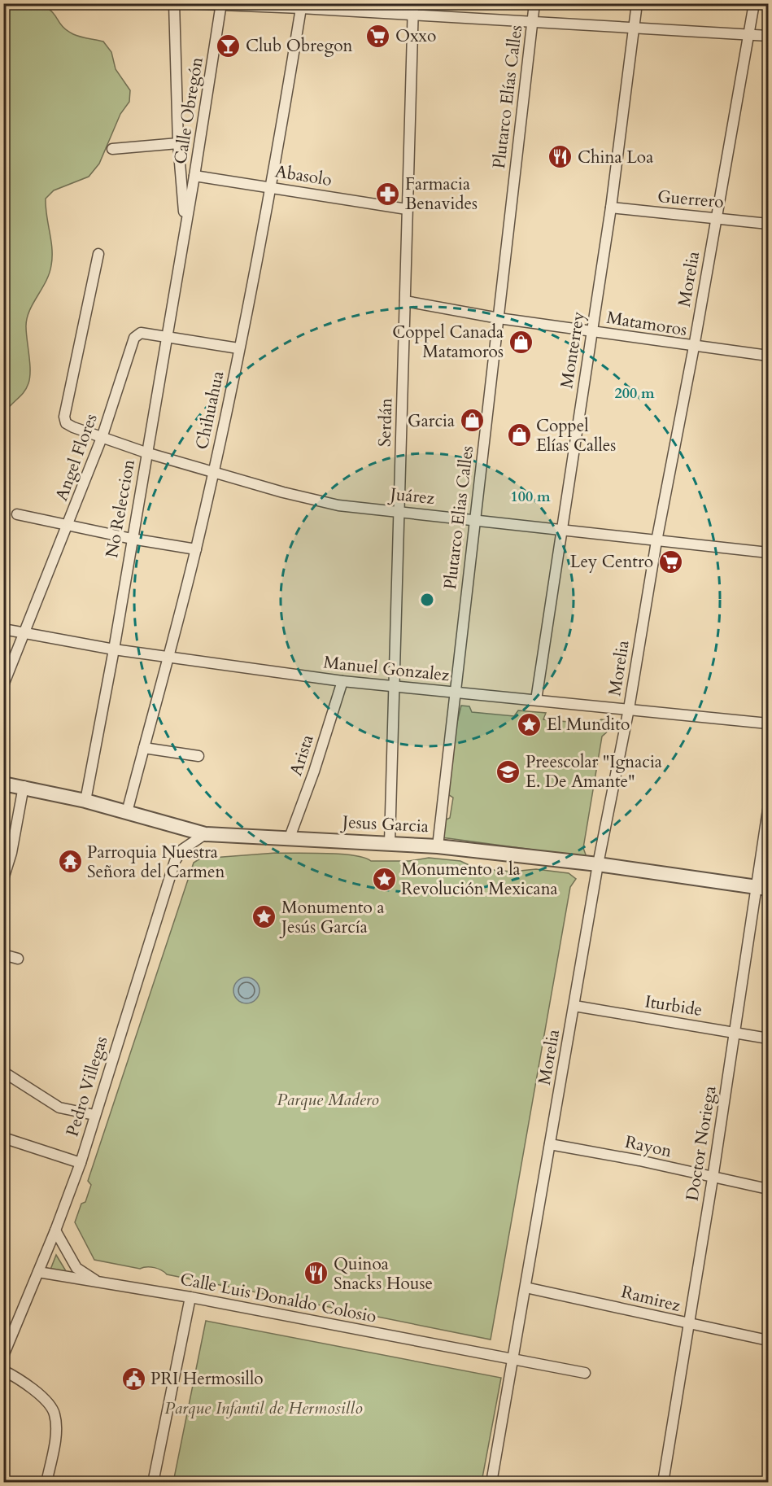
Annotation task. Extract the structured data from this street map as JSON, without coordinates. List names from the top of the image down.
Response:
{
  "streets": {
    "street": [
      "Plutarco Elías Calles",
      "Calle Obregón",
      "Abasolo",
      "Guerrero",
      "Morelia",
      "Matamoros",
      "Monterrey",
      "Chihuahua",
      "Serdán",
      "Angel Flores",
      "Juárez",
      "No Releccion",
      "Plutarco Elias Calles",
      "Manuel Gonzalez",
      "Arista",
      "Jesus Garcia",
      "Iturbide",
      "Pedro Villegas",
      "Doctor Noriega",
      "Rayon",
      "Calle Luis Donaldo Colosio",
      "Ramirez"
    ]
  },
  "crossings": [
    ["Plutarco Elías Calles", "Plutarco Elias Calles"],
    ["Calle Obregón", "Abasolo"],
    ["Calle Obregón", "No Releccion"],
    ["Abasolo", "Chihuahua"],
    ["Abasolo", "Serdán"],
    ["Guerrero", "Morelia"],
    ["Guerrero", "Monterrey"],
    ["Morelia", "Matamoros"],
    ["Morelia", "Juárez"],
    ["Morelia", "Manuel Gonzalez"],
    ["Morelia", "Jesus Garcia"],
    ["Morelia", "Iturbide"],
    ["Morelia", "Rayon"],
    ["Morelia", "Calle Luis Donaldo Colosio"],
    ["Morelia", "Ramirez"],
    ["Matamoros", "Monterrey"],
    ["Matamoros", "Serdán"],
    ["Matamoros", "Plutarco Elias Calles"],
    ["Monterrey", "Juárez"],
    ["Monterrey", "Manuel Gonzalez"],
    ["Chihuahua", "Angel Flores"],
    ["Chihuahua", "Juárez"],
    ["Chihuahua", "Manuel Gonzalez"],
    ["Chihuahua", "Jesus Garcia"],
    ["Serdán", "Juárez"],
    ["Serdán", "Manuel Gonzalez"],
    ["Serdán", "Jesus Garcia"],
    ["Angel Flores", "Juárez"],
    ["Angel Flores", "No Releccion"],
    ["Angel Flores", "Manuel Gonzalez"],
    ["Juárez", "No Releccion"],
    ["Juárez", "Plutarco Elias Calles"],
    ["No Releccion", "Manuel Gonzalez"],
    ["No Releccion", "Jesus Garcia"],
    ["Plutarco Elias Calles", "Manuel Gonzalez"],
    ["Plutarco Elias Calles", "Jesus Garcia"],
    ["Manuel Gonzalez", "Arista"],
    ["Arista", "Jesus Garcia"],
    ["Jesus Garcia", "Pedro Villegas"],
    ["Jesus Garcia", "Doctor Noriega"],
    ["Iturbide", "Doctor Noriega"],
    ["Pedro Villegas", "Calle Luis Donaldo Colosio"],
    ["Doctor Noriega", "Rayon"],
    ["Doctor Noriega", "Ramirez"]
  ],
  "parks": ["Parque Madero", "Parque Infantil de Hermosillo"],
  "places": {
    "supermarket": ["Oxxo", "Ley Centro"],
    "bar": ["Club Obregon"],
    "restaurant": ["China Loa", "Quinoa Snacks House"],
    "pharmacy": ["Farmacia Benavides"],
    "shop": ["Coppel Canada Matamoros", "Garcia", "Coppel Elías Calles"],
    "place": ["El Mundito", "Monumento a la Revolución Mexicana", "Monumento a Jesús García"],
    "school or university": ["Preescolar \"Ignacia E. De Amante\""],
    "temple": ["Parroquia Nuestra Señora del Carmen"],
    "public building": ["PRI Hermosillo"]
  },
  "rings": ["200 m", "100 m"]
}
